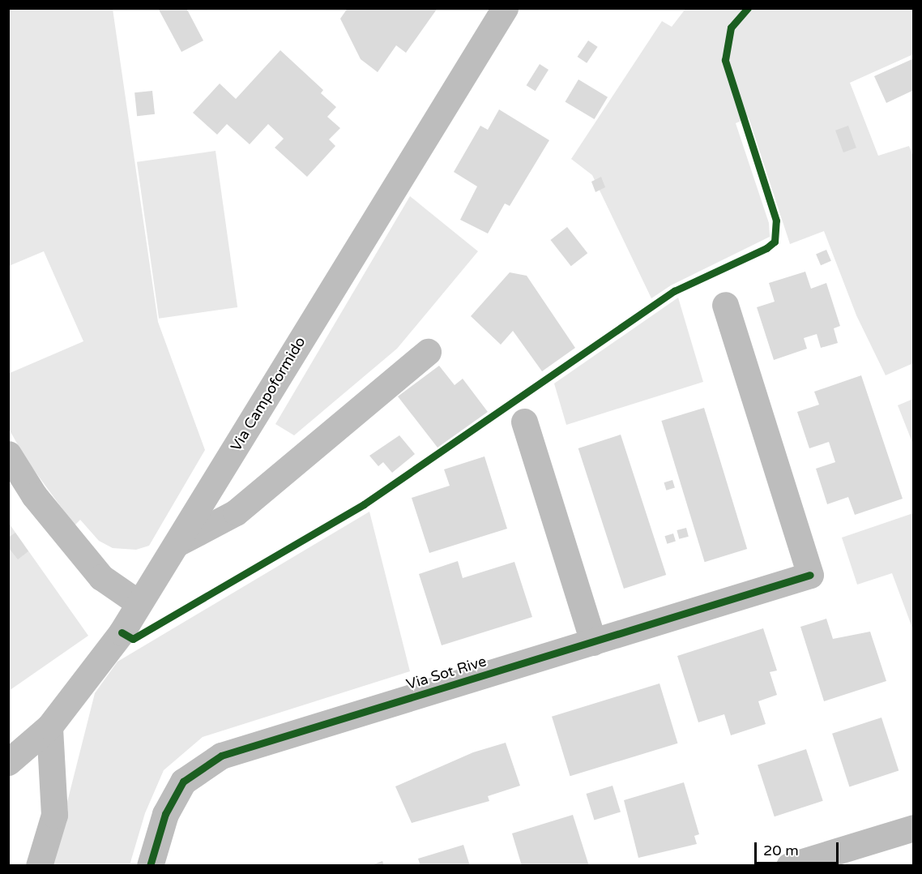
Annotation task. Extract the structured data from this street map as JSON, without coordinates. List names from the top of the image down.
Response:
{
  "streets": {
    "street": ["Via Campoformido", "Via Sot Rive"]
  },
  "scale_bar": "20 m"
}
